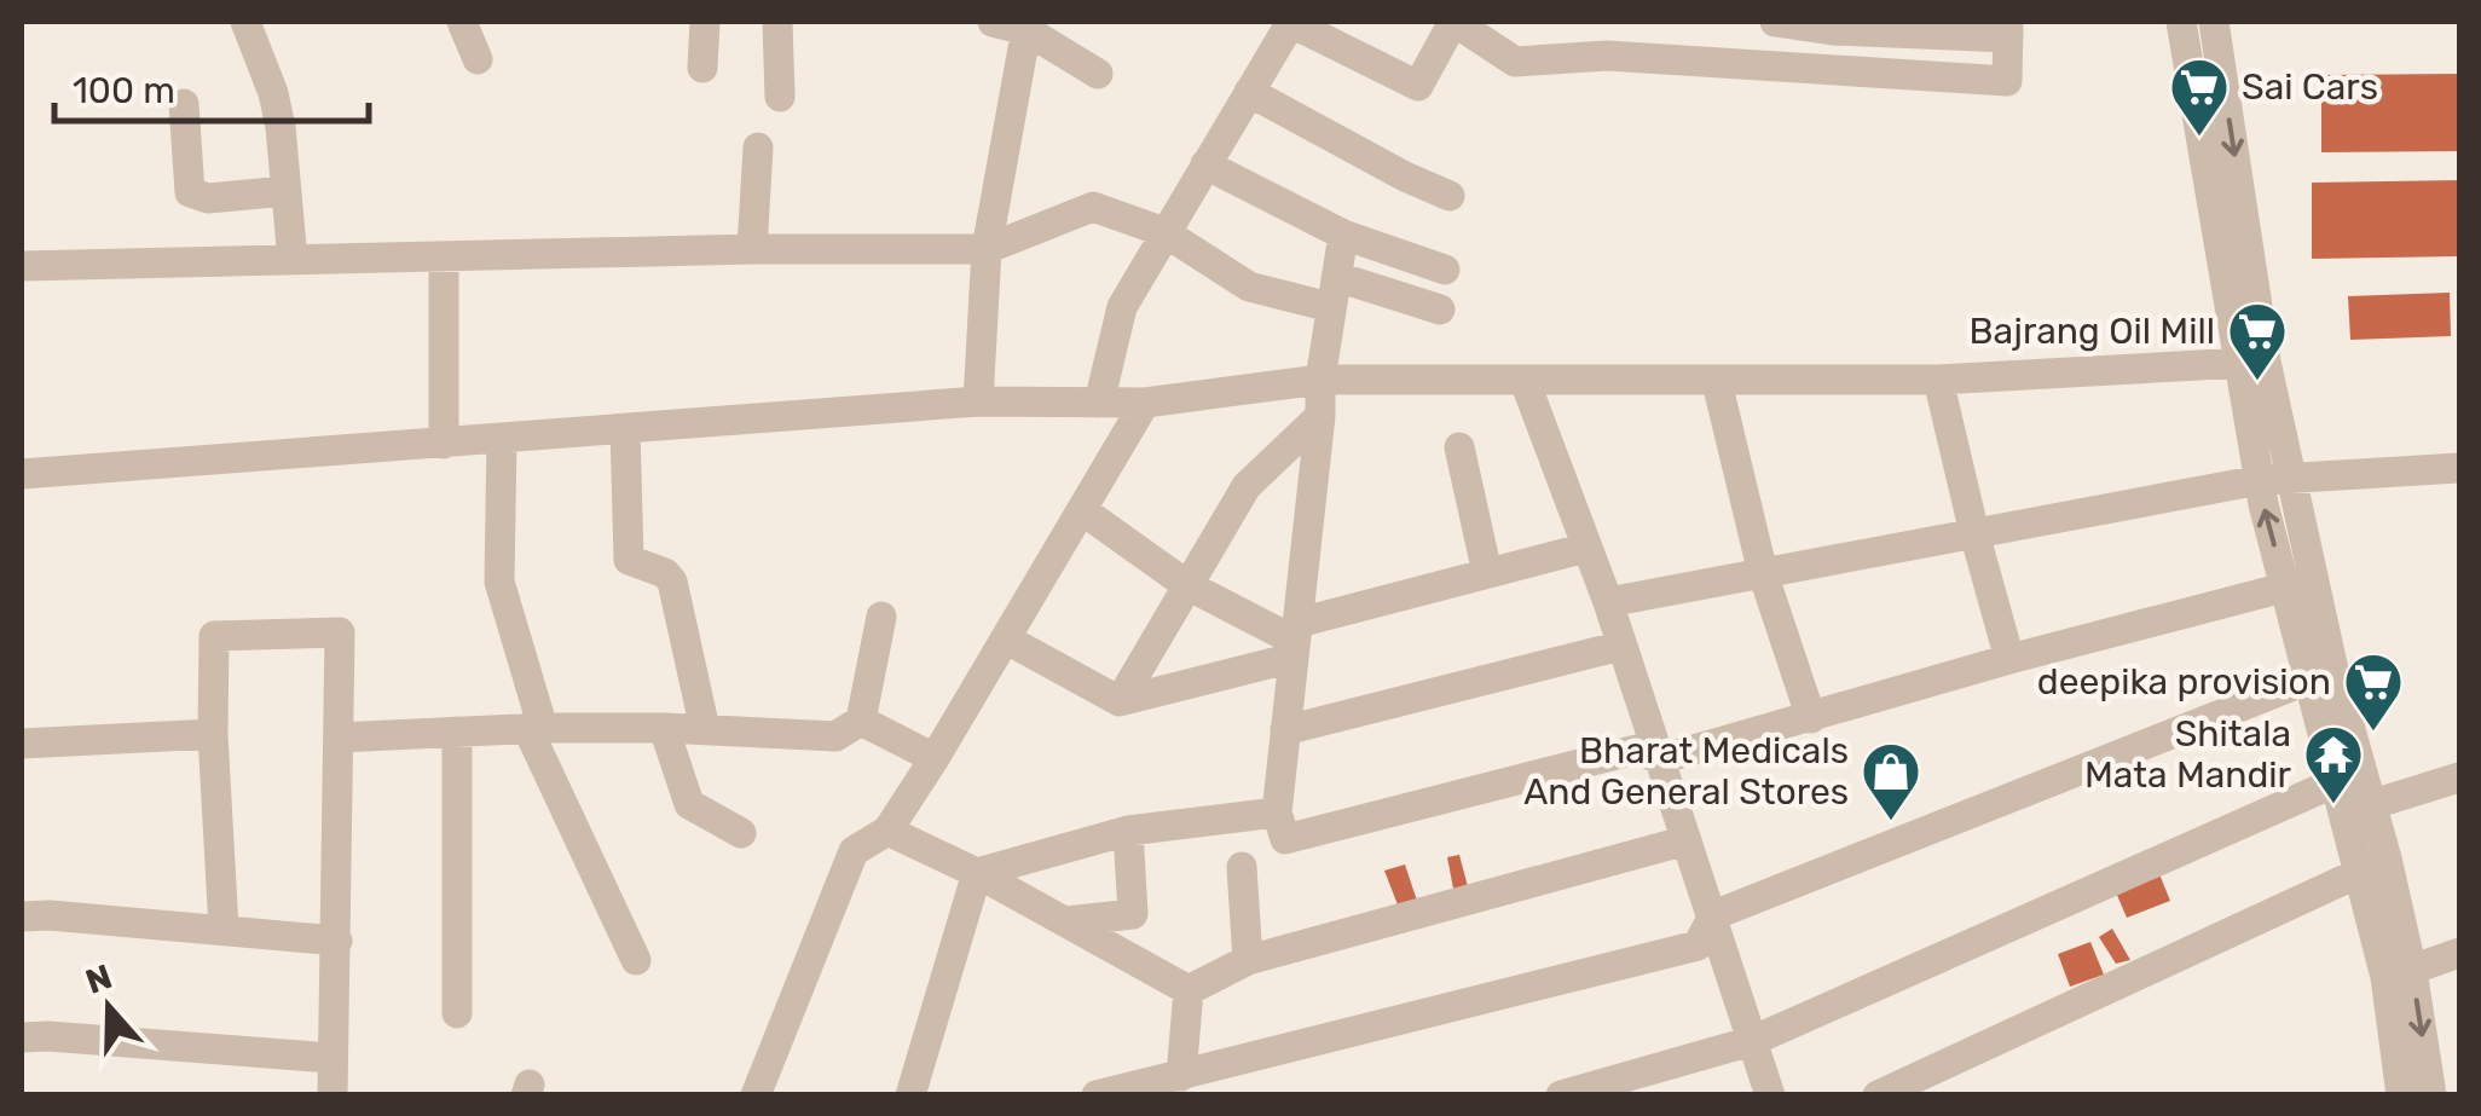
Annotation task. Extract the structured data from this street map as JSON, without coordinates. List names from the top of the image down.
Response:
{
  "places": {
    "supermarket": ["Sai Cars", "Bajrang Oil Mill", "deepika provision"],
    "temple": ["Shitala Mata Mandir"],
    "shop": ["Bharat Medicals And General Stores"]
  },
  "scale_bar": "100 m",
  "north": "top"
}
